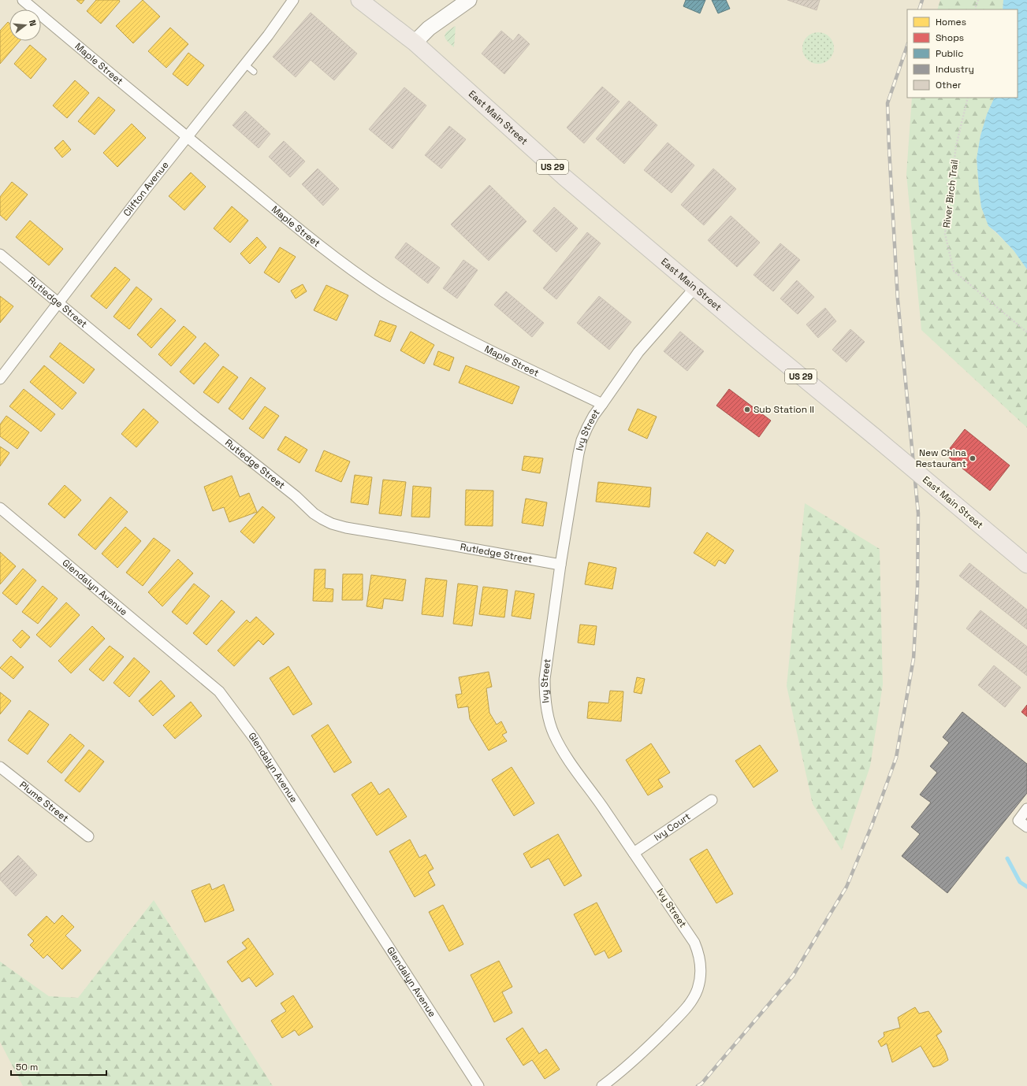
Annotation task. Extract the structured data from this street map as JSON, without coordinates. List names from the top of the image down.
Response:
{
  "streets": {
    "main road": ["East Main Street", "US 29"],
    "street": [
      "Maple Street",
      "Clifton Avenue",
      "Rutledge Street",
      "Ivy Street",
      "Glendalyn Avenue",
      "Plume Street",
      "Ivy Court"
    ],
    "path": ["River Birch Trail"]
  },
  "crossings": [
    ["Maple Street", "Clifton Avenue"],
    ["Maple Street", "Ivy Street"],
    ["East Main Street", "Ivy Street"],
    ["Clifton Avenue", "Rutledge Street"],
    ["Rutledge Street", "Ivy Street"],
    ["Ivy Street", "Ivy Court"]
  ],
  "places": ["Sub Station II", "New China Restaurant"],
  "legend": [
    "Homes",
    "Shops",
    "Public",
    "Industry",
    "Other"
  ],
  "scale_bar": "50 m",
  "north": "right"
}
